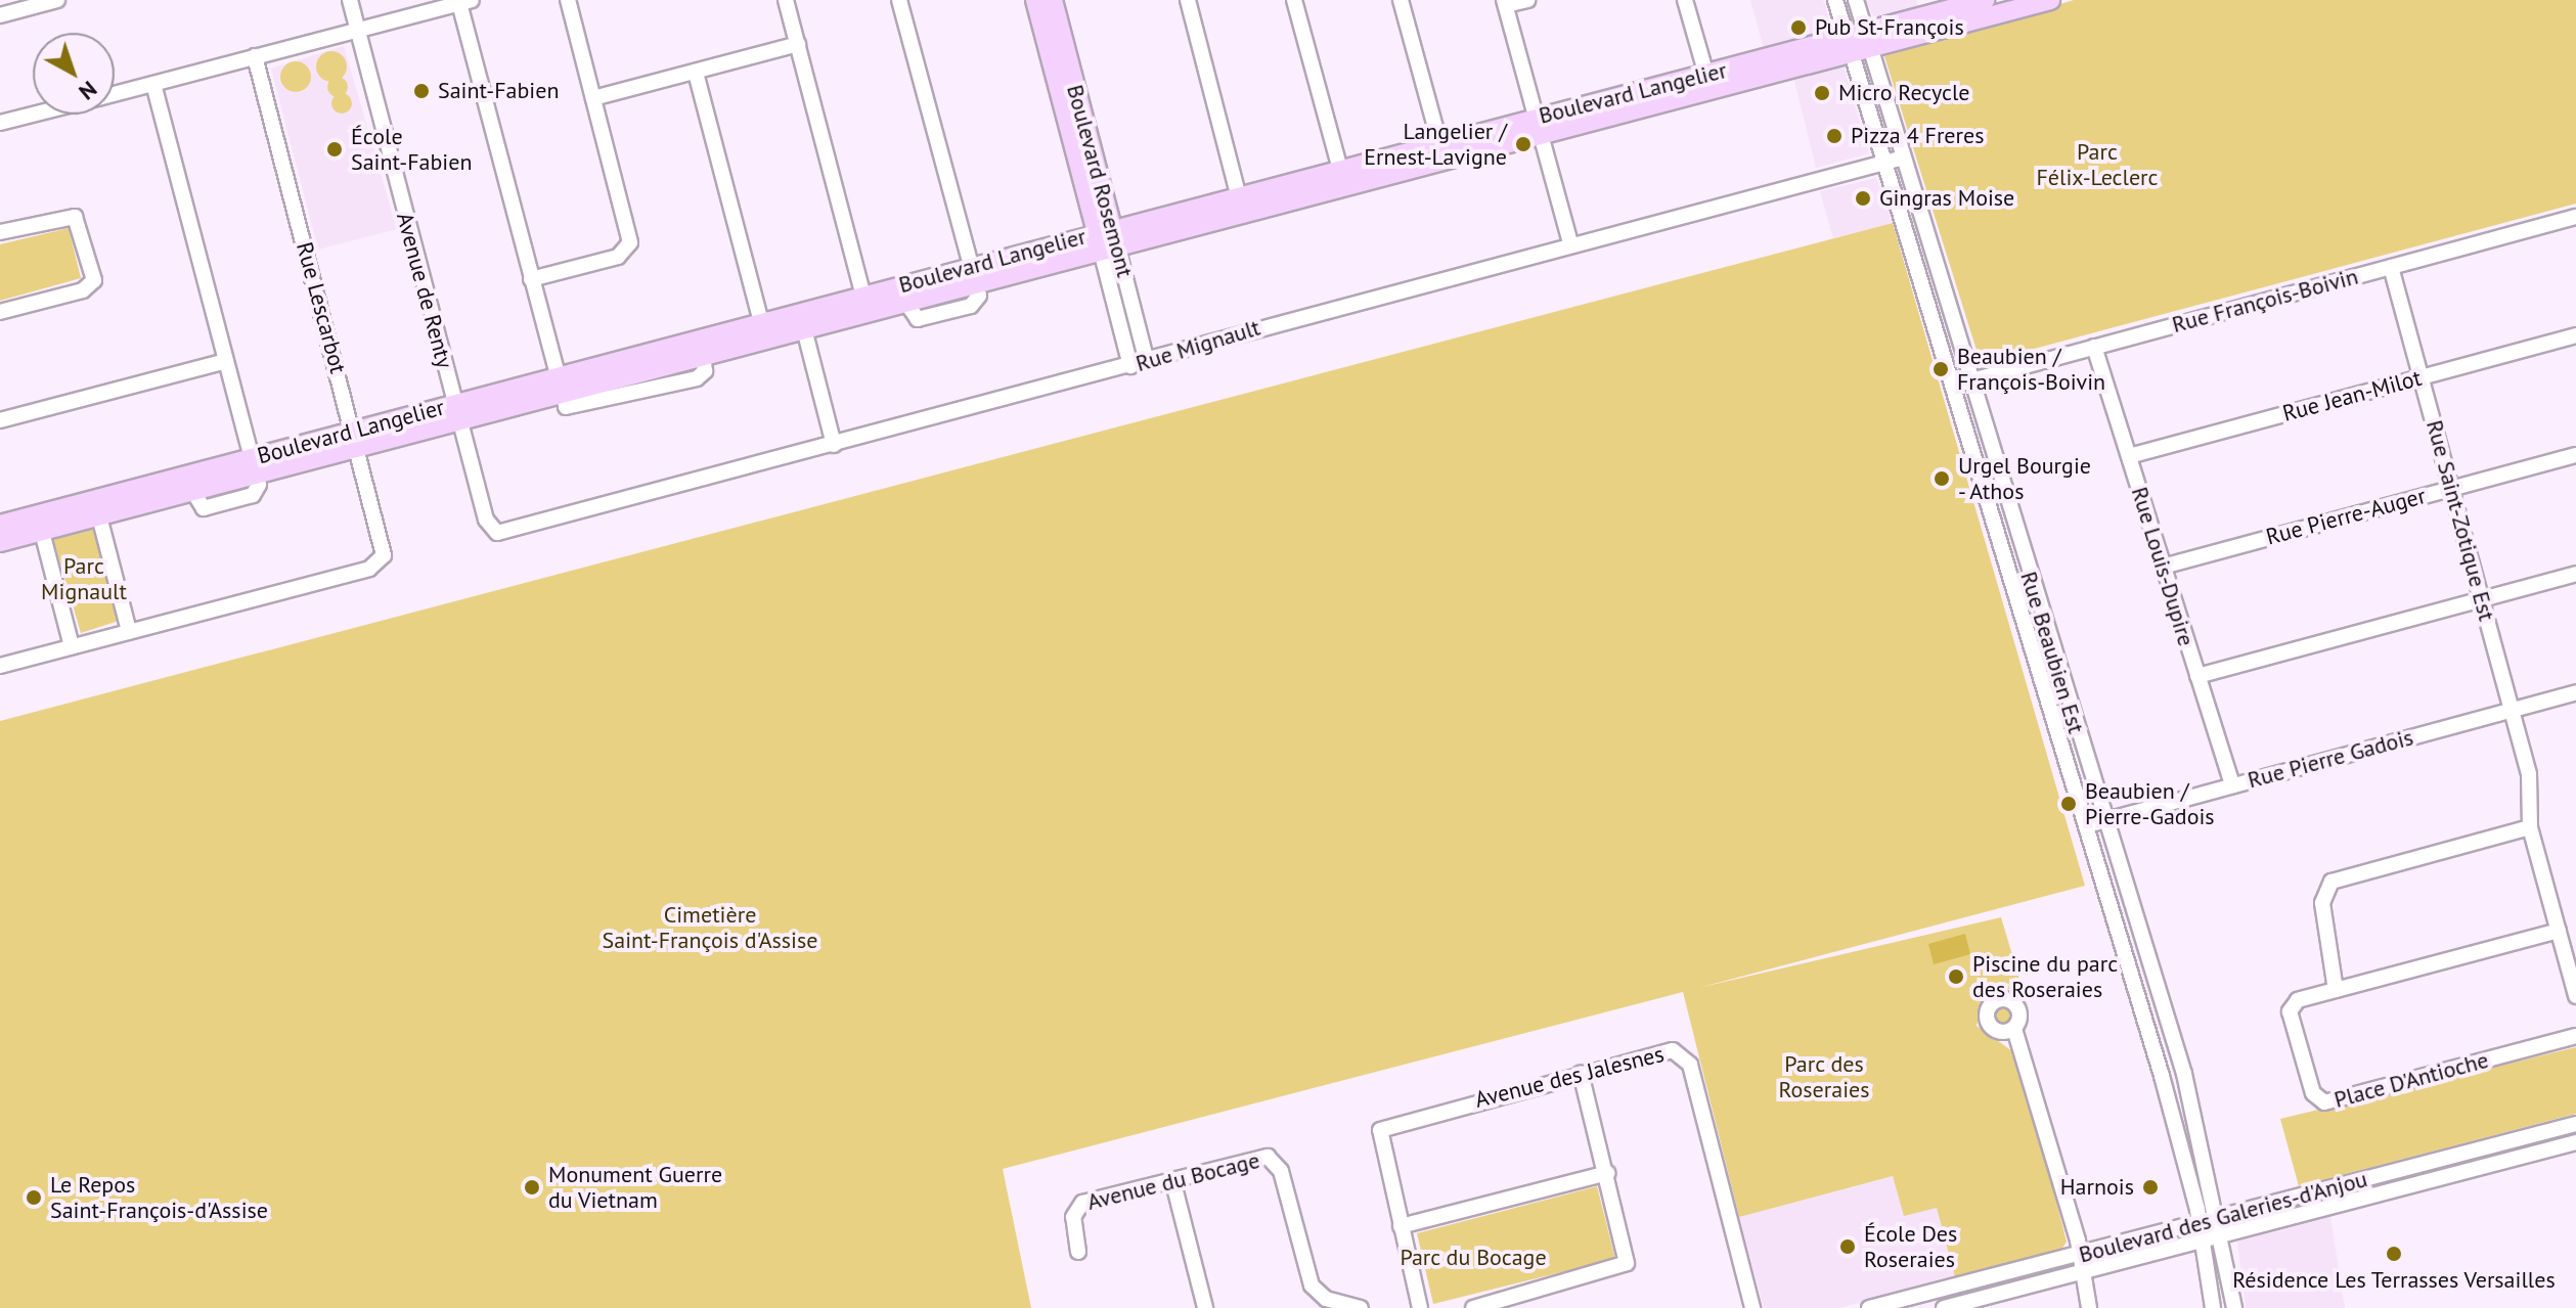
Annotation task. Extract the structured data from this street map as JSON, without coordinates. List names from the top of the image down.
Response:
{
  "streets": {
    "main road": ["Boulevard Langelier", "Boulevard Rosemont"],
    "street": [
      "Avenue de Renty",
      "Rue François-Boivin",
      "Rue Lescarbot",
      "Rue Mignault",
      "Rue Jean-Milot",
      "Rue Pierre-Auger",
      "Rue Saint-Zotique Est",
      "Rue Louis-Dupire",
      "Rue Beaubien Est",
      "Rue Pierre Gadois",
      "Avenue des Jalesnes",
      "Place D'Antioche",
      "Avenue du Bocage",
      "Boulevard des Galeries-d'Anjou"
    ]
  },
  "crossings": [
    ["Boulevard Langelier", "Boulevard Rosemont"],
    ["Boulevard Langelier", "Avenue de Renty"],
    ["Boulevard Langelier", "Rue Lescarbot"],
    ["Boulevard Langelier", "Rue Beaubien Est"],
    ["Boulevard Rosemont", "Rue Mignault"],
    ["Avenue de Renty", "Rue Mignault"],
    ["Rue François-Boivin", "Rue Saint-Zotique Est"],
    ["Rue François-Boivin", "Rue Louis-Dupire"],
    ["Rue François-Boivin", "Rue Beaubien Est"],
    ["Rue Mignault", "Rue Beaubien Est"],
    ["Rue Jean-Milot", "Rue Saint-Zotique Est"],
    ["Rue Jean-Milot", "Rue Louis-Dupire"],
    ["Rue Pierre-Auger", "Rue Saint-Zotique Est"],
    ["Rue Pierre-Auger", "Rue Louis-Dupire"],
    ["Rue Saint-Zotique Est", "Rue Pierre Gadois"],
    ["Rue Louis-Dupire", "Rue Pierre Gadois"],
    ["Rue Beaubien Est", "Rue Pierre Gadois"],
    ["Rue Beaubien Est", "Boulevard des Galeries-d'Anjou"]
  ],
  "parks": [
    "Parc Félix-Leclerc",
    "Parc Mignault",
    "Cimetière Saint-François d'Assise",
    "Parc des Roseraies",
    "Parc du Bocage"
  ],
  "places": [
    "Pub St-François",
    "Saint-Fabien",
    "Micro Recycle",
    "Pizza 4 Freres",
    "Langelier / Ernest-Lavigne",
    "École Saint-Fabien",
    "Gingras Moise",
    "Beaubien / François-Boivin",
    "Urgel Bourgie - Athos",
    "Beaubien / Pierre-Gadois",
    "Piscine du parc des Roseraies",
    "Monument Guerre du Vietnam",
    "Harnois",
    "Le Repos Saint-François-d'Assise",
    "École Des Roseraies",
    "Résidence Les Terrasses Versailles"
  ],
  "north": "bottom right"
}
